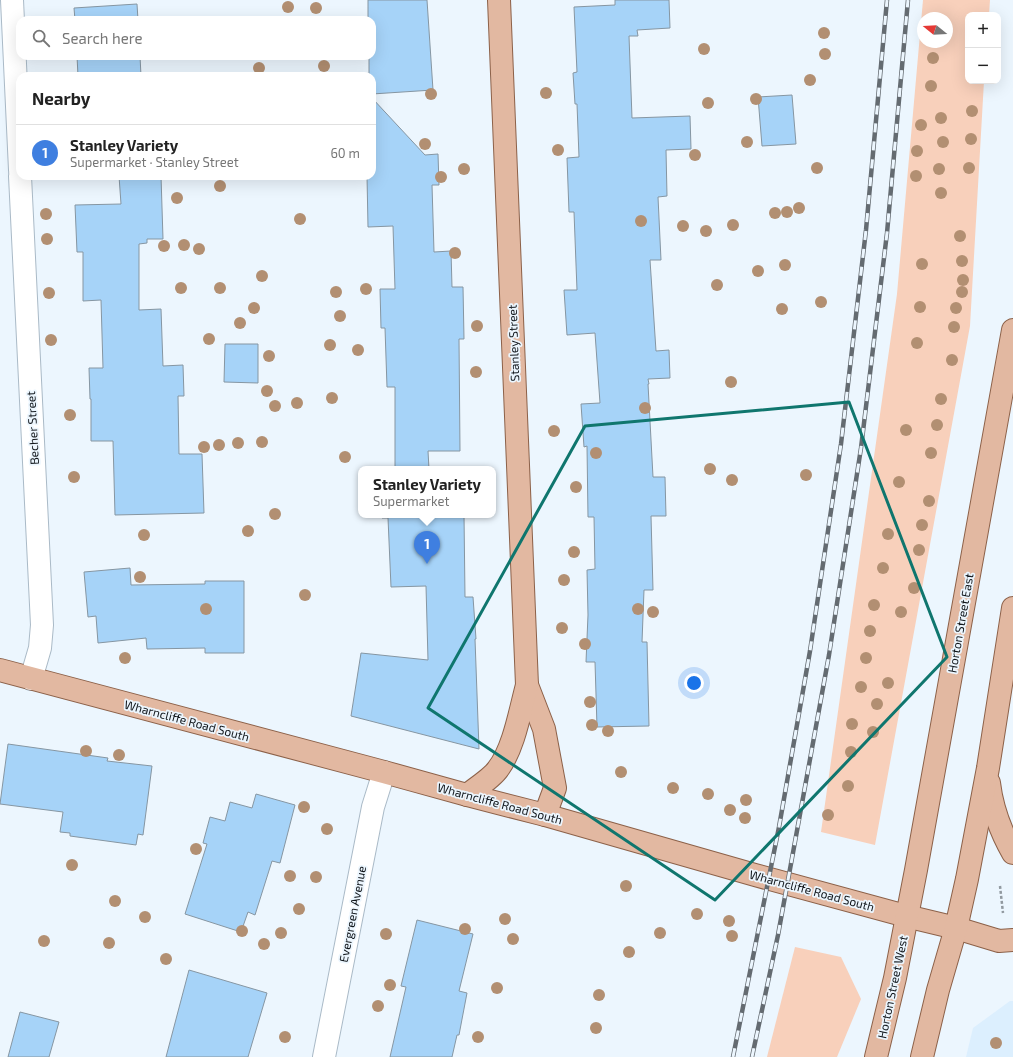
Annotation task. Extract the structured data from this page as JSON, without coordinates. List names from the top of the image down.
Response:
{
  "streets": {
    "main road": [
      "Stanley Street",
      "Horton Street East",
      "Wharncliffe Road South",
      "Horton Street West"
    ],
    "street": ["Becher Street", "Evergreen Avenue"]
  },
  "crossings": [
    ["Stanley Street", "Wharncliffe Road South"],
    ["Becher Street", "Wharncliffe Road South"],
    ["Horton Street East", "Wharncliffe Road South"],
    ["Horton Street East", "Horton Street West"],
    ["Wharncliffe Road South", "Evergreen Avenue"],
    ["Wharncliffe Road South", "Horton Street West"]
  ],
  "north": "left",
  "page": {
    "map_buttons": ["+", "−"],
    "search": "Search here",
    "heading": "Nearby",
    "list": [
      {
        "mark": "1",
        "name": "Stanley Variety",
        "note": "Supermarket · Stanley Street",
        "value": "60 m"
      }
    ],
    "popup": ["Stanley Variety", "Supermarket"],
    "pins": "1"
  }
}
